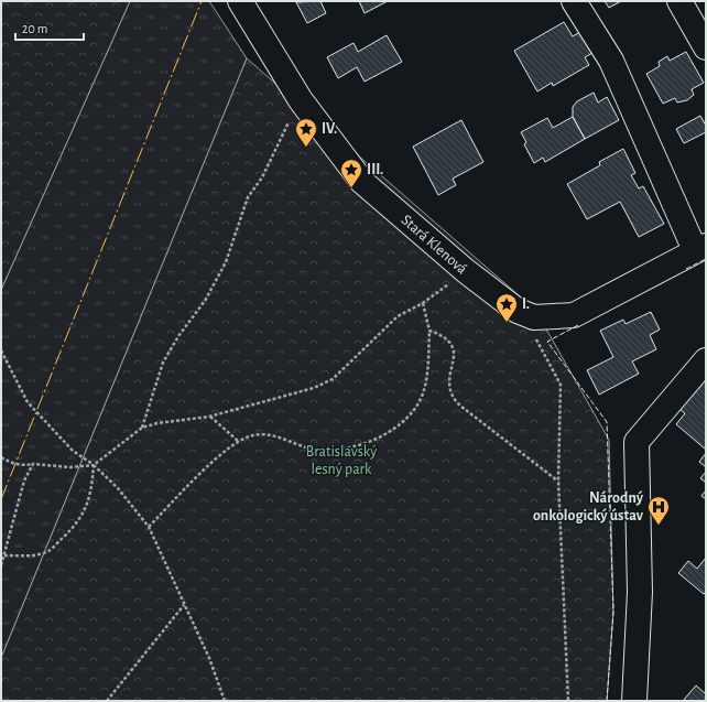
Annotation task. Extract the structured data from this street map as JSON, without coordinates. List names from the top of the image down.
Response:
{
  "streets": {
    "street": ["Stará Klenová"]
  },
  "parks": ["Bratislavský lesný park"],
  "places": {
    "place": ["IV.", "III.", "I."],
    "hospital": ["Národný onkologický ústav"]
  },
  "scale_bar": "20 m"
}
